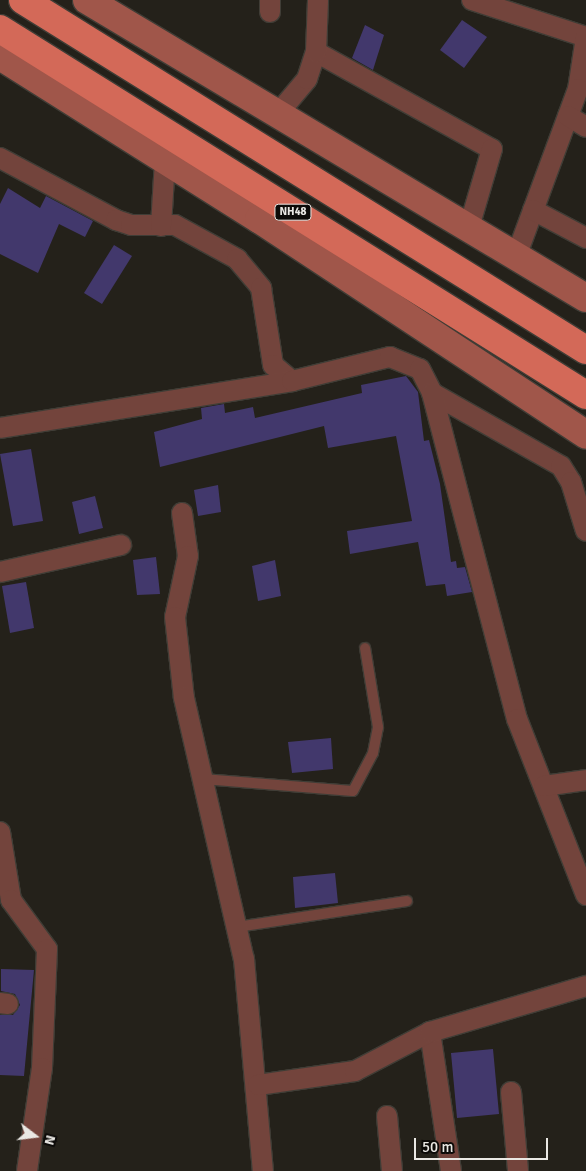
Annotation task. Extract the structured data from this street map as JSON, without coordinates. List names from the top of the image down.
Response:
{
  "streets": {
    "highway": ["NH48"]
  },
  "scale_bar": "50 m",
  "north": "right"
}
